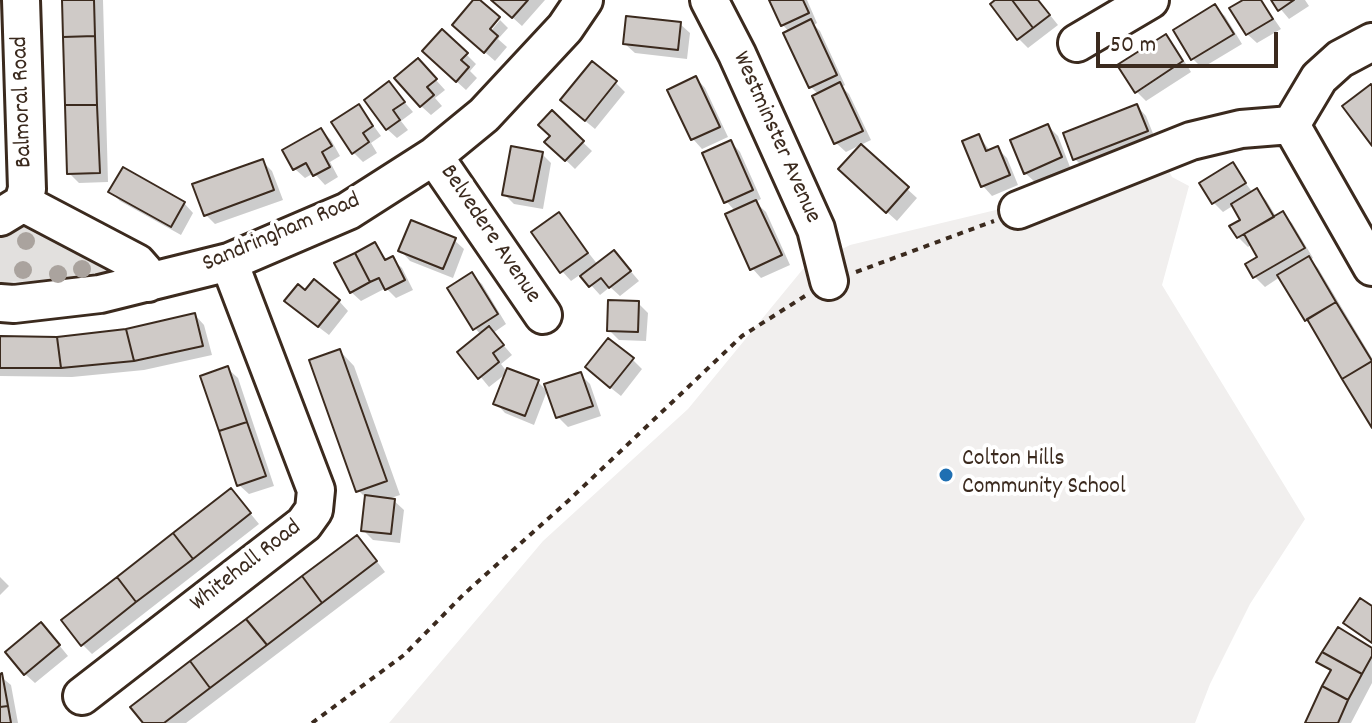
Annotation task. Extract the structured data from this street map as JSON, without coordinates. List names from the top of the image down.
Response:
{
  "streets": {
    "street": [
      "Balmoral Road",
      "Westminster Avenue",
      "Sandringham Road",
      "Belvedere Avenue",
      "Whitehall Road"
    ]
  },
  "crossings": [
    ["Balmoral Road", "Sandringham Road"],
    ["Sandringham Road", "Belvedere Avenue"],
    ["Sandringham Road", "Whitehall Road"]
  ],
  "places": ["Colton Hills Community School"],
  "scale_bar": "50 m"
}
